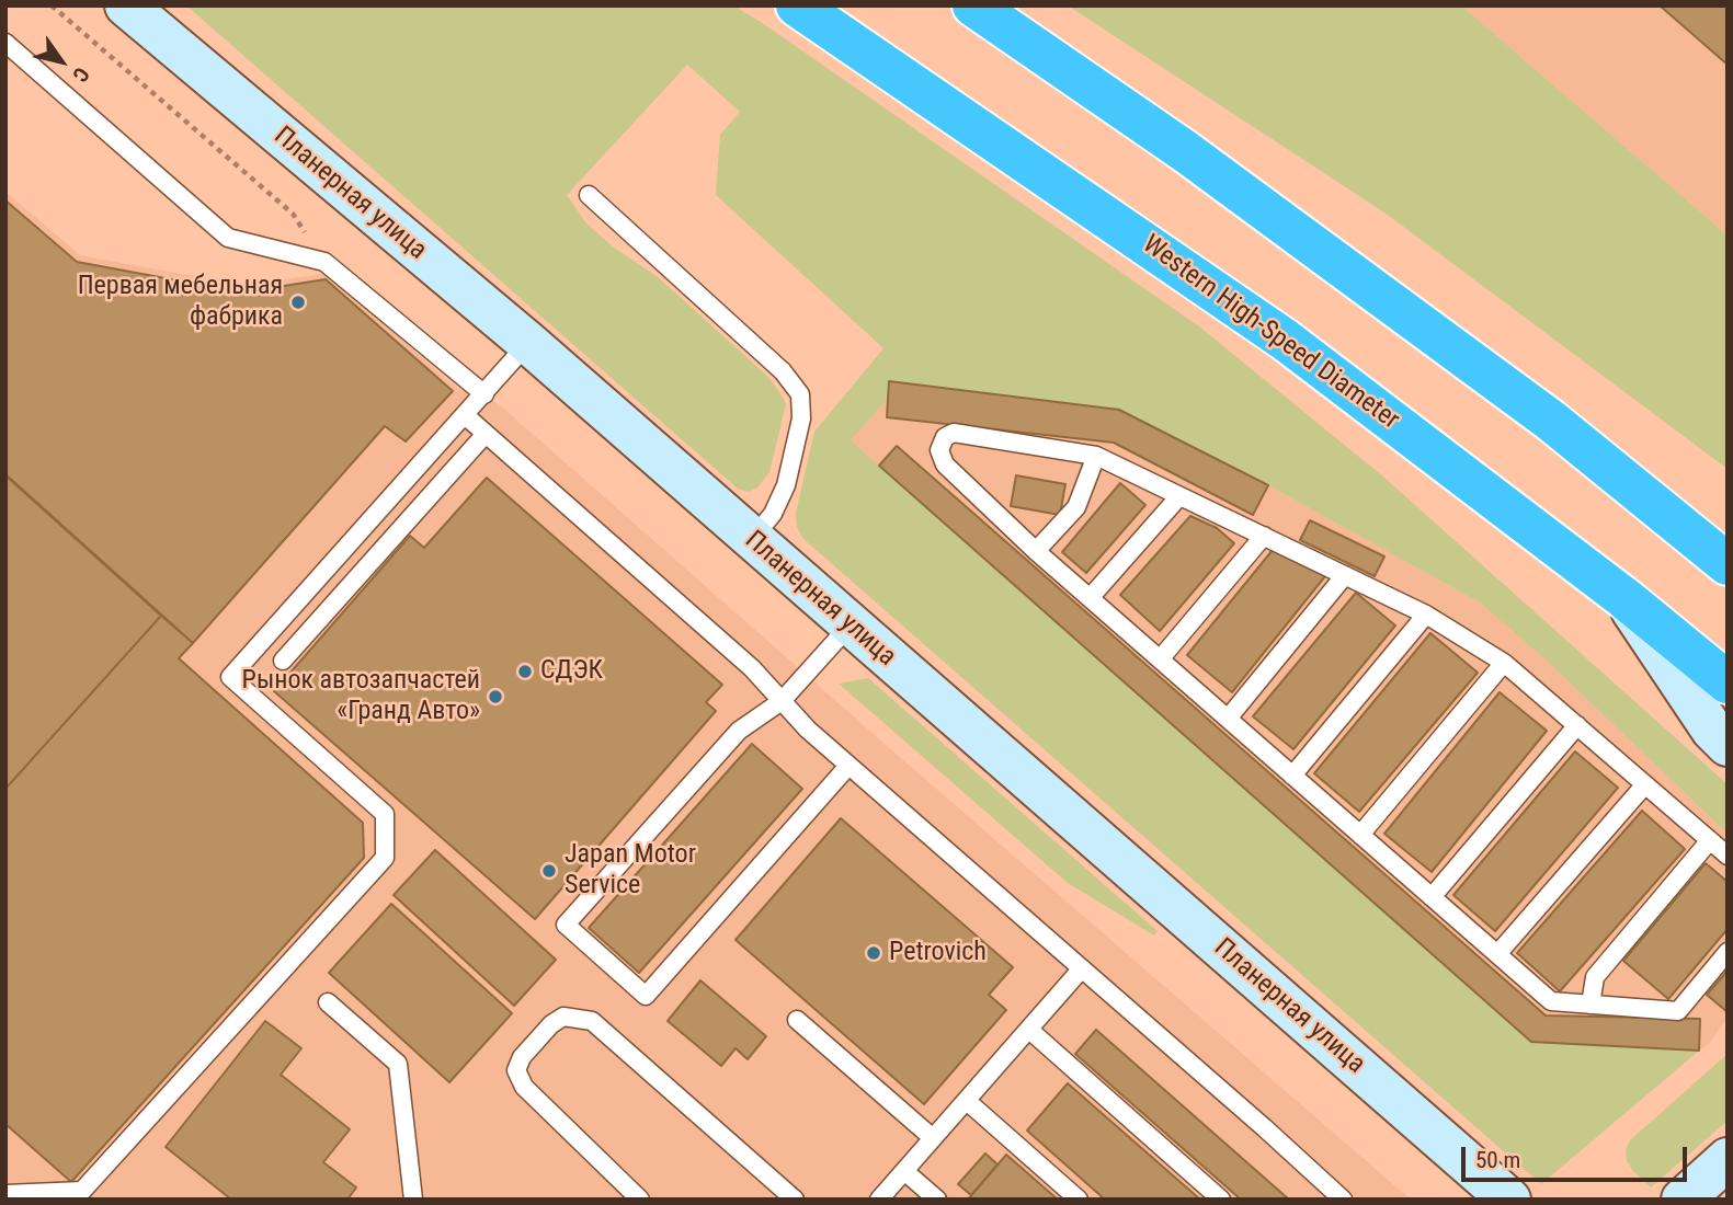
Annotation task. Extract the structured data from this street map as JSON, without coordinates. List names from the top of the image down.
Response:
{
  "streets": {
    "highway": ["Western High-Speed Diameter"],
    "main road": ["Планерная улица"]
  },
  "places": [
    "Первая мебельная фабрика",
    "СДЭК",
    "Рынок автозапчастей «Гранд Авто»",
    "Japan Motor Service",
    "Petrovich"
  ],
  "scale_bar": "50 m",
  "north": "bottom right"
}
